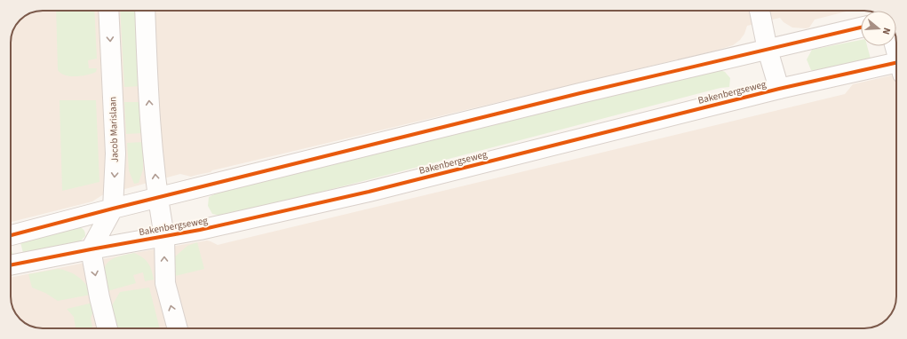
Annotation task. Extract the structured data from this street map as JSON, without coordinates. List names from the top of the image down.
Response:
{
  "streets": {
    "street": ["Bakenbergseweg", "Jacob Marislaan"]
  },
  "crossings": [
    ["Bakenbergseweg", "Jacob Marislaan"]
  ],
  "north": "right"
}
